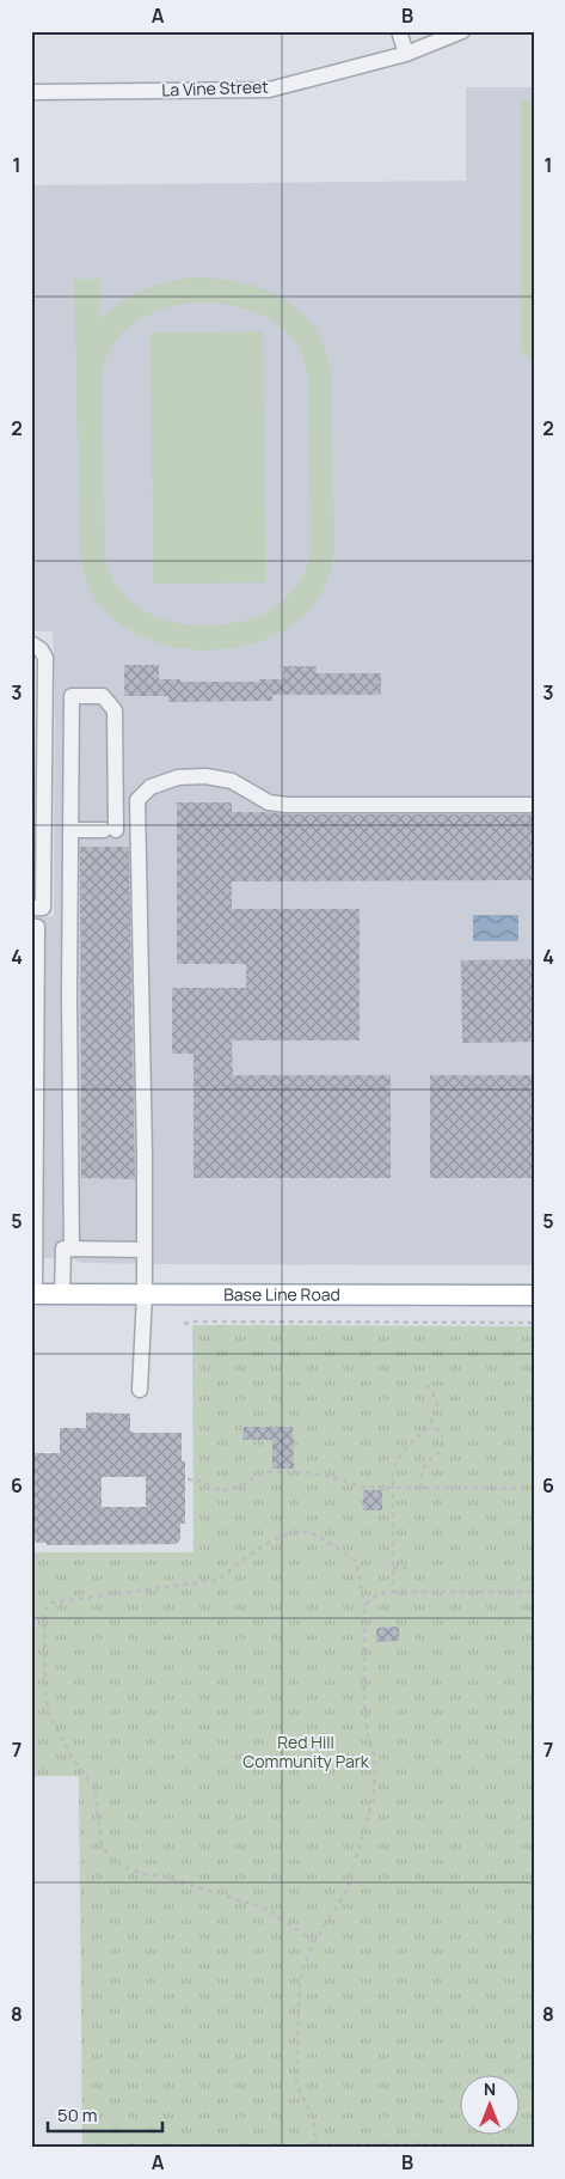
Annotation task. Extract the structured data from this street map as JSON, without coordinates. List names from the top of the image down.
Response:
{
  "streets": {
    "main road": ["Base Line Road"],
    "street": ["La Vine Street"]
  },
  "parks": ["Red Hill Community Park"],
  "scale_bar": "50 m",
  "north": "top",
  "grid": {
    "columns": ["A", "B"],
    "rows": [
      "1",
      "2",
      "3",
      "4",
      "5",
      "6",
      "7",
      "8"
    ]
  }
}
